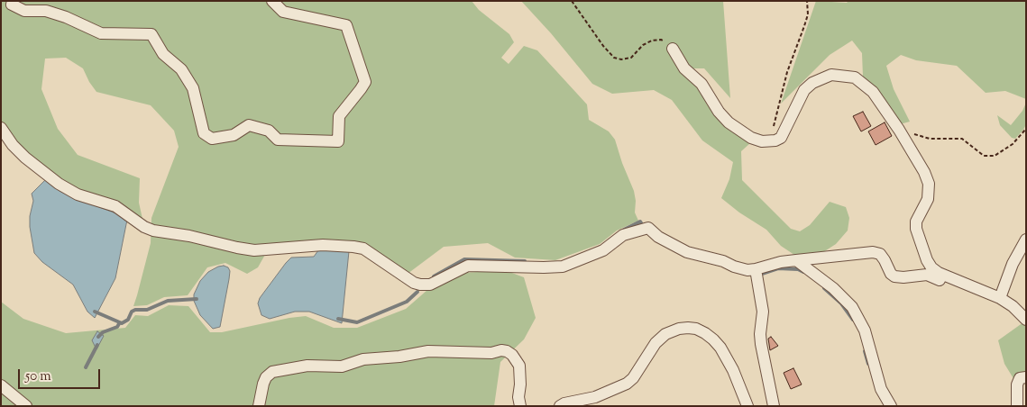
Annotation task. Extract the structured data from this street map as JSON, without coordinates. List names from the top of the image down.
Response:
{
  "scale_bar": "50 m"
}
